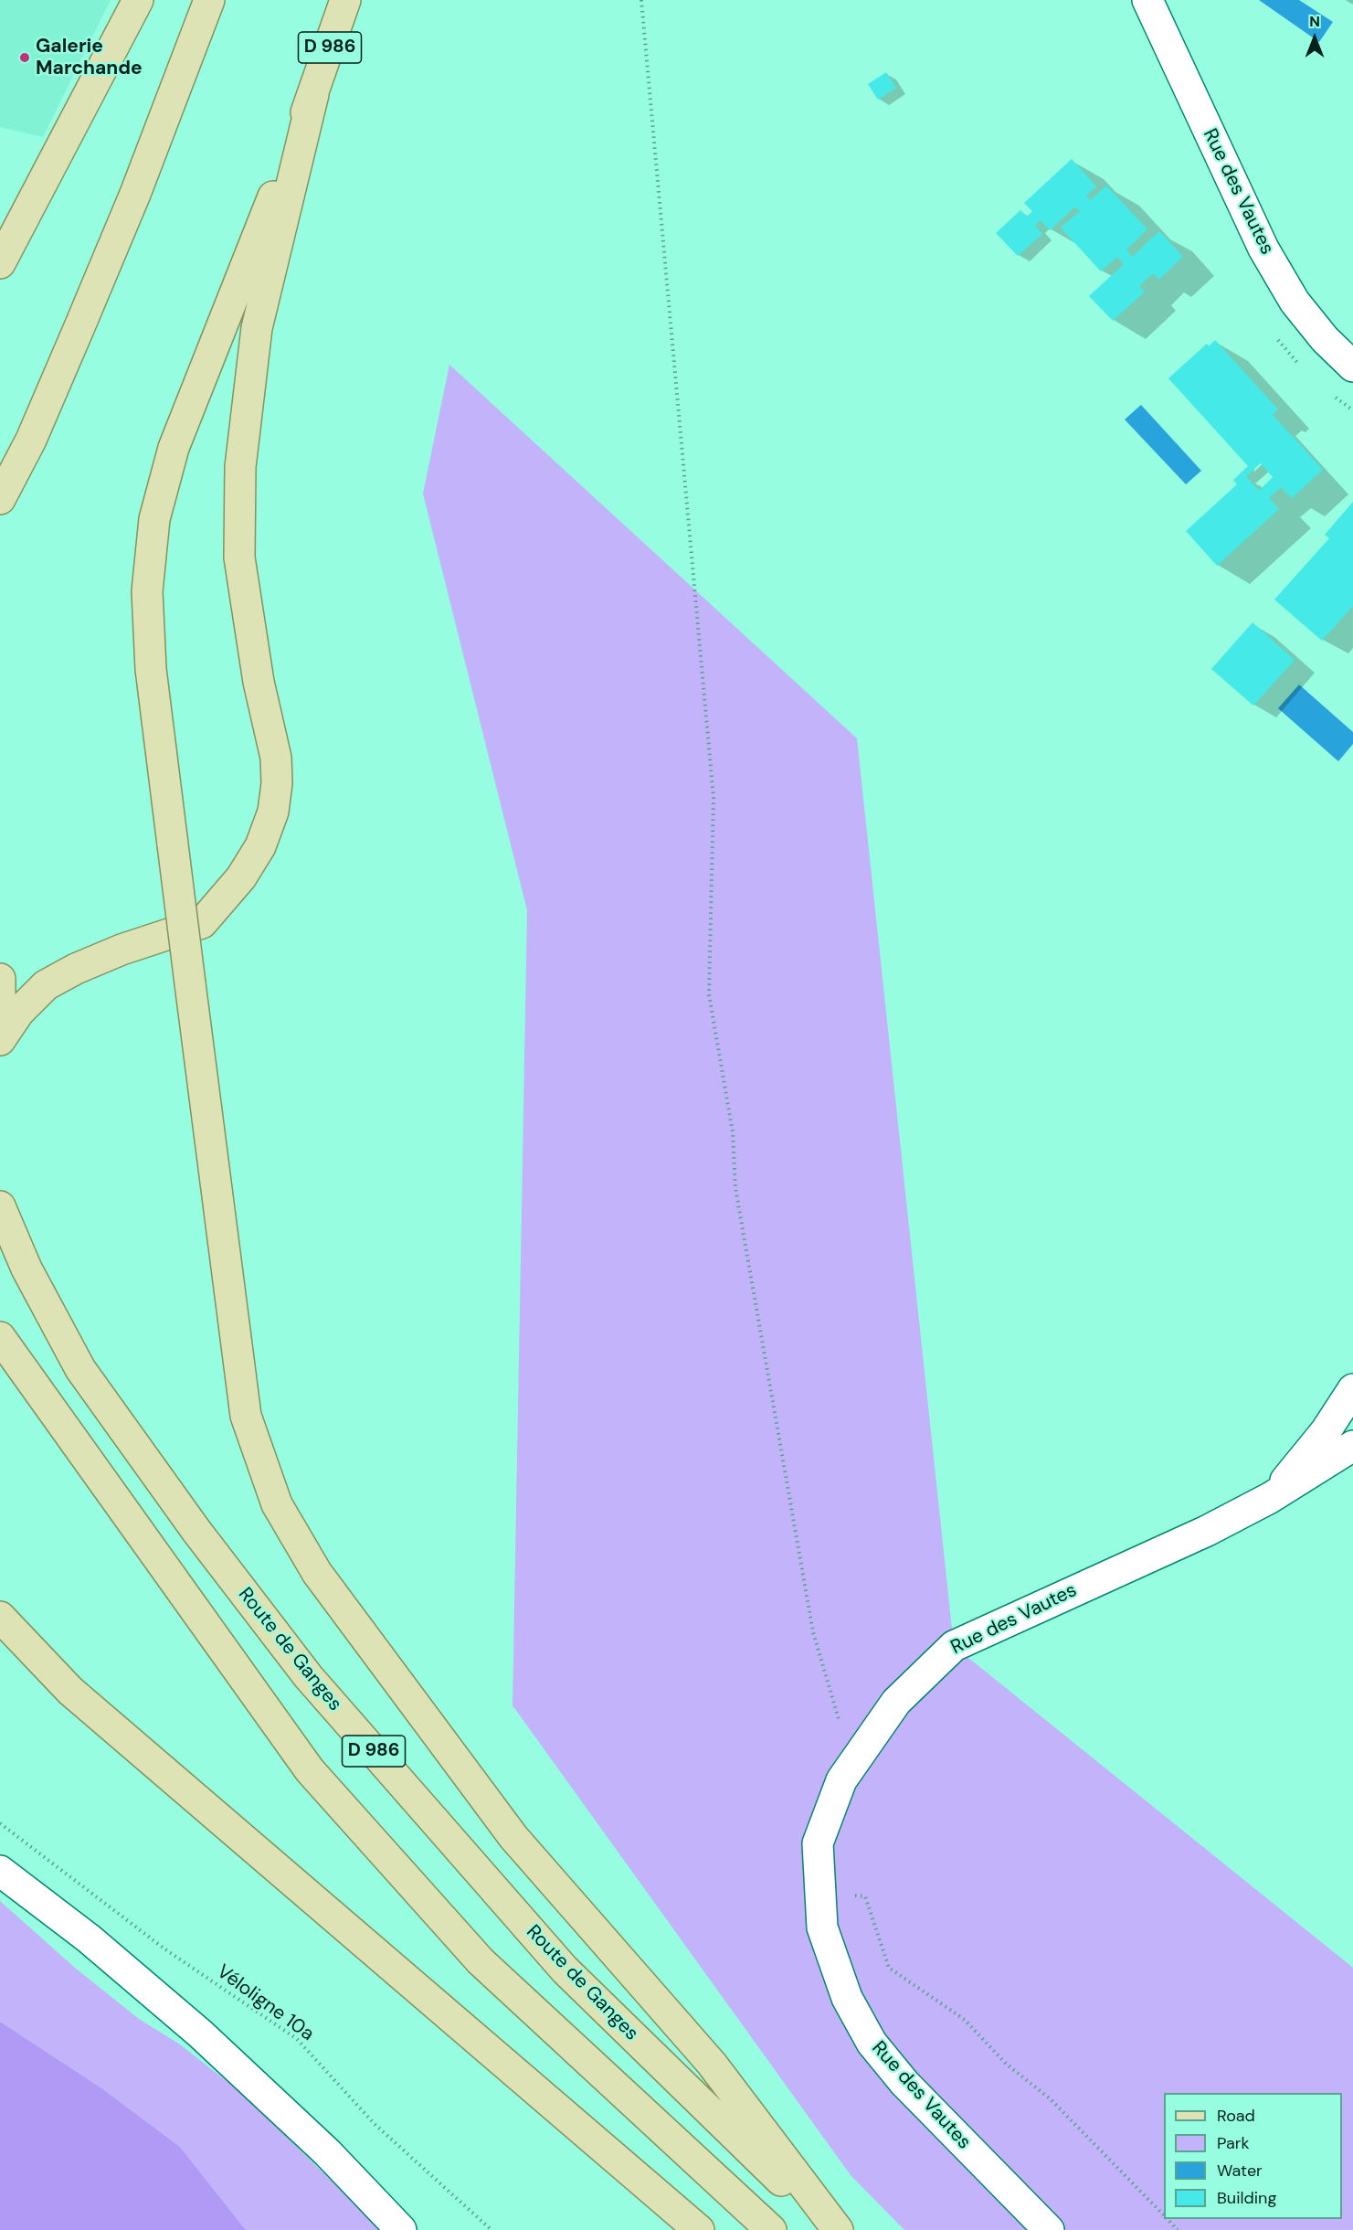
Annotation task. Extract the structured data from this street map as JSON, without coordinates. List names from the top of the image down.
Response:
{
  "streets": {
    "main road": ["D 986", "Route de Ganges"],
    "street": ["Rue des Vautes"],
    "path": ["Véloligne 10a"]
  },
  "places": ["Galerie Marchande"],
  "legend": [
    "Road",
    "Park",
    "Water",
    "Building"
  ],
  "north": "top"
}
